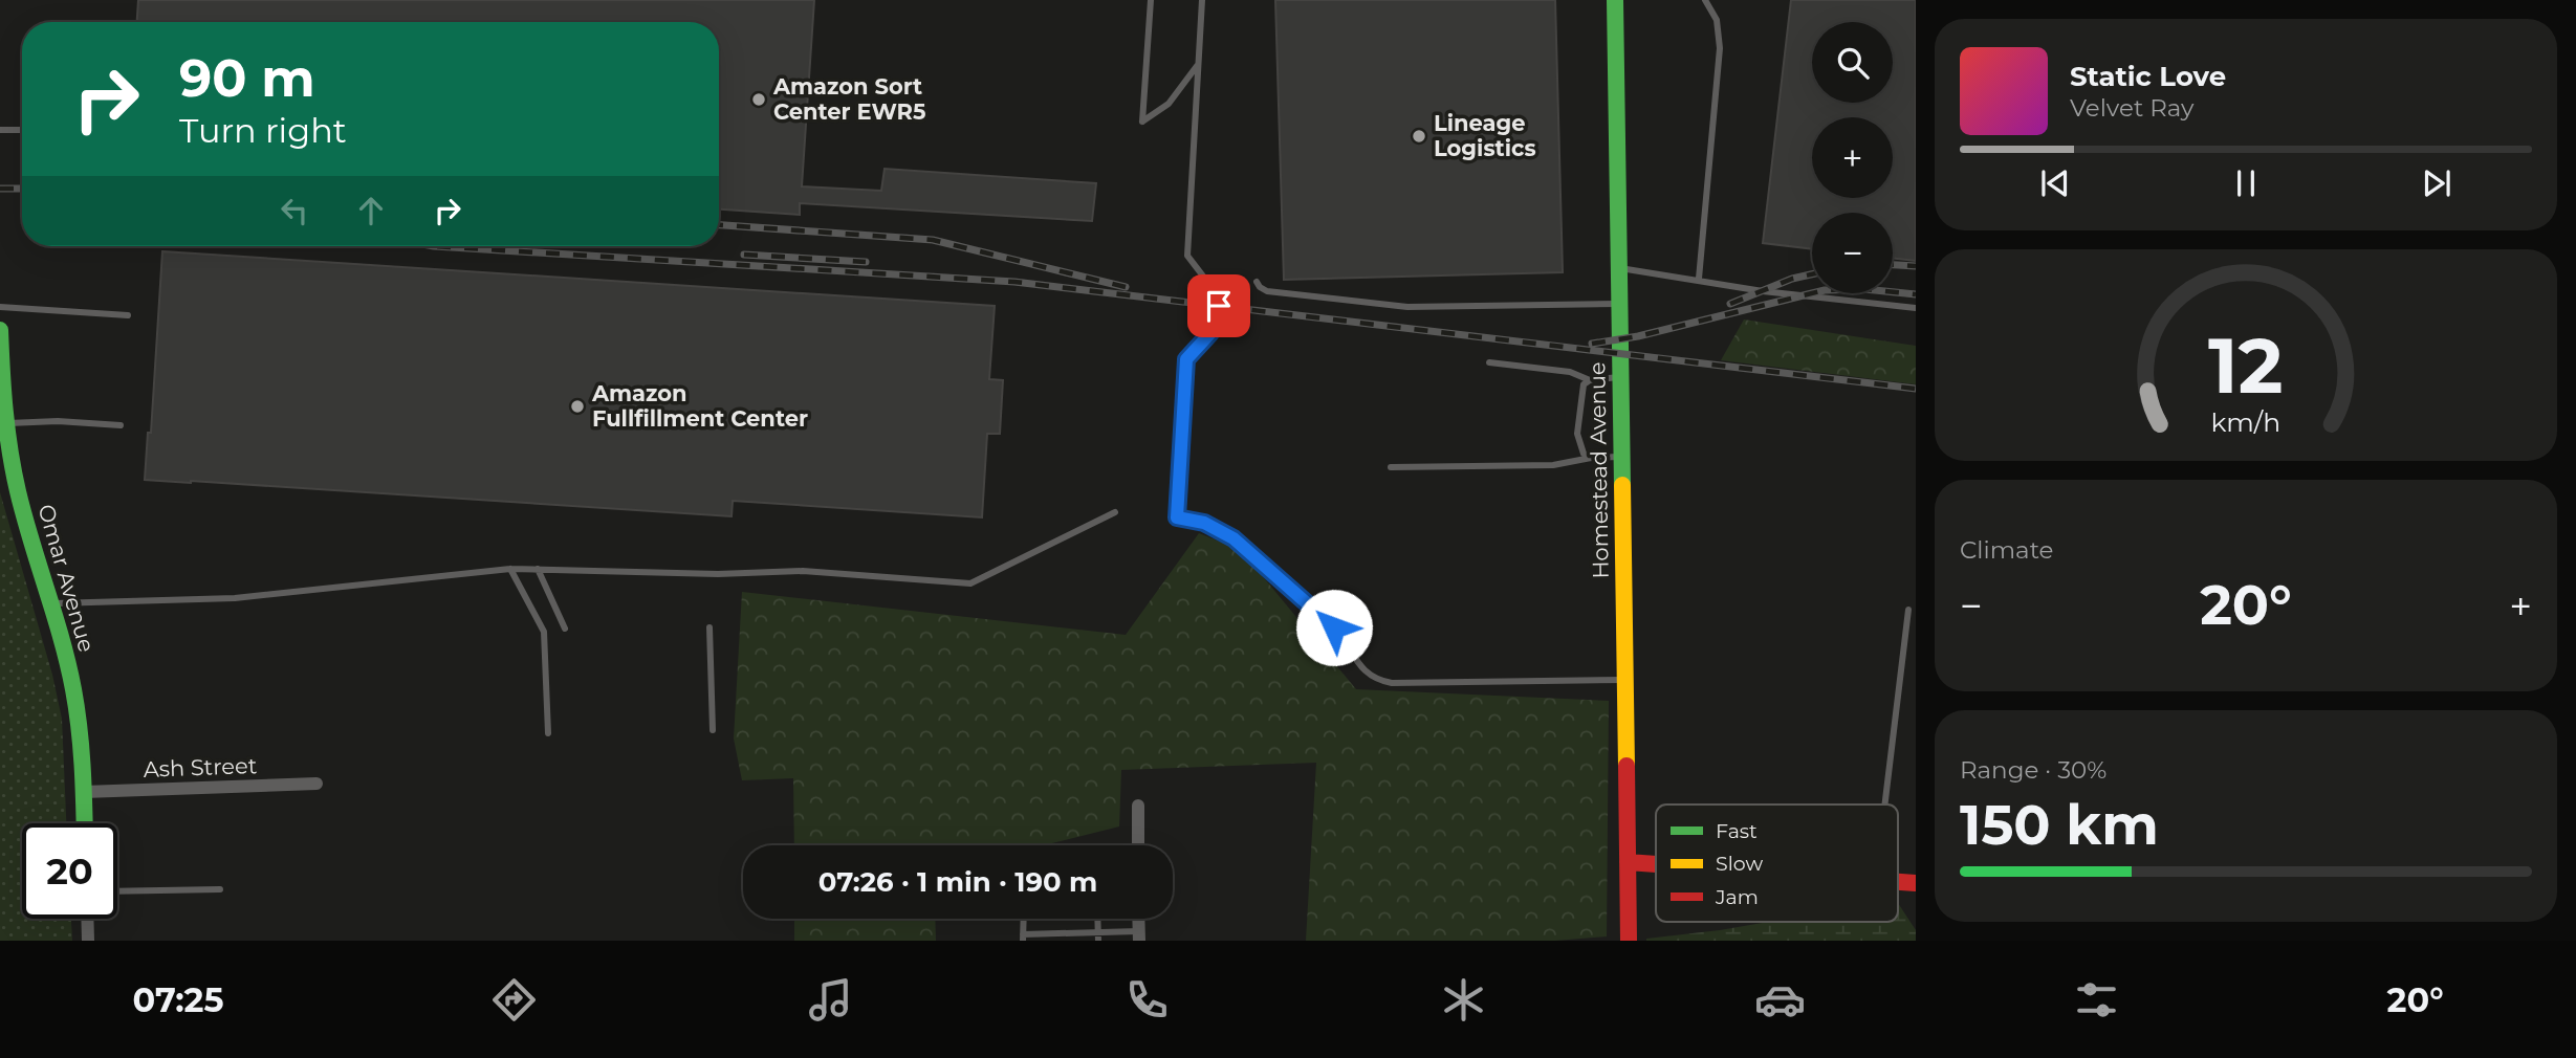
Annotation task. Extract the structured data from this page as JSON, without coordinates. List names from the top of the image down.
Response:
{
  "streets": {
    "street": ["Homestead Avenue", "Omar Avenue", "Ash Street"]
  },
  "crossings": [
    ["Omar Avenue", "Ash Street"]
  ],
  "places": ["Amazon Sort Center EWR5", "Lineage Logistics", "Amazon Fullfillment Center"],
  "legend": ["Fast", "Slow", "Jam"],
  "page": {
    "map_buttons": ["+", "−"],
    "turn": ["90 m", "Turn right"],
    "song": ["Static Love", "Velvet Ray"],
    "tile": [
      "Climate",
      ["Range · 30%", "150 km"]
    ],
    "heat": ["−", "20°", "+"],
    "limit": "20",
    "trip": "07:26 · 1 min · 190 m",
    "tabs": ["07:25", "20°"],
    "gauge": ["12", "km/h"]
  }
}
